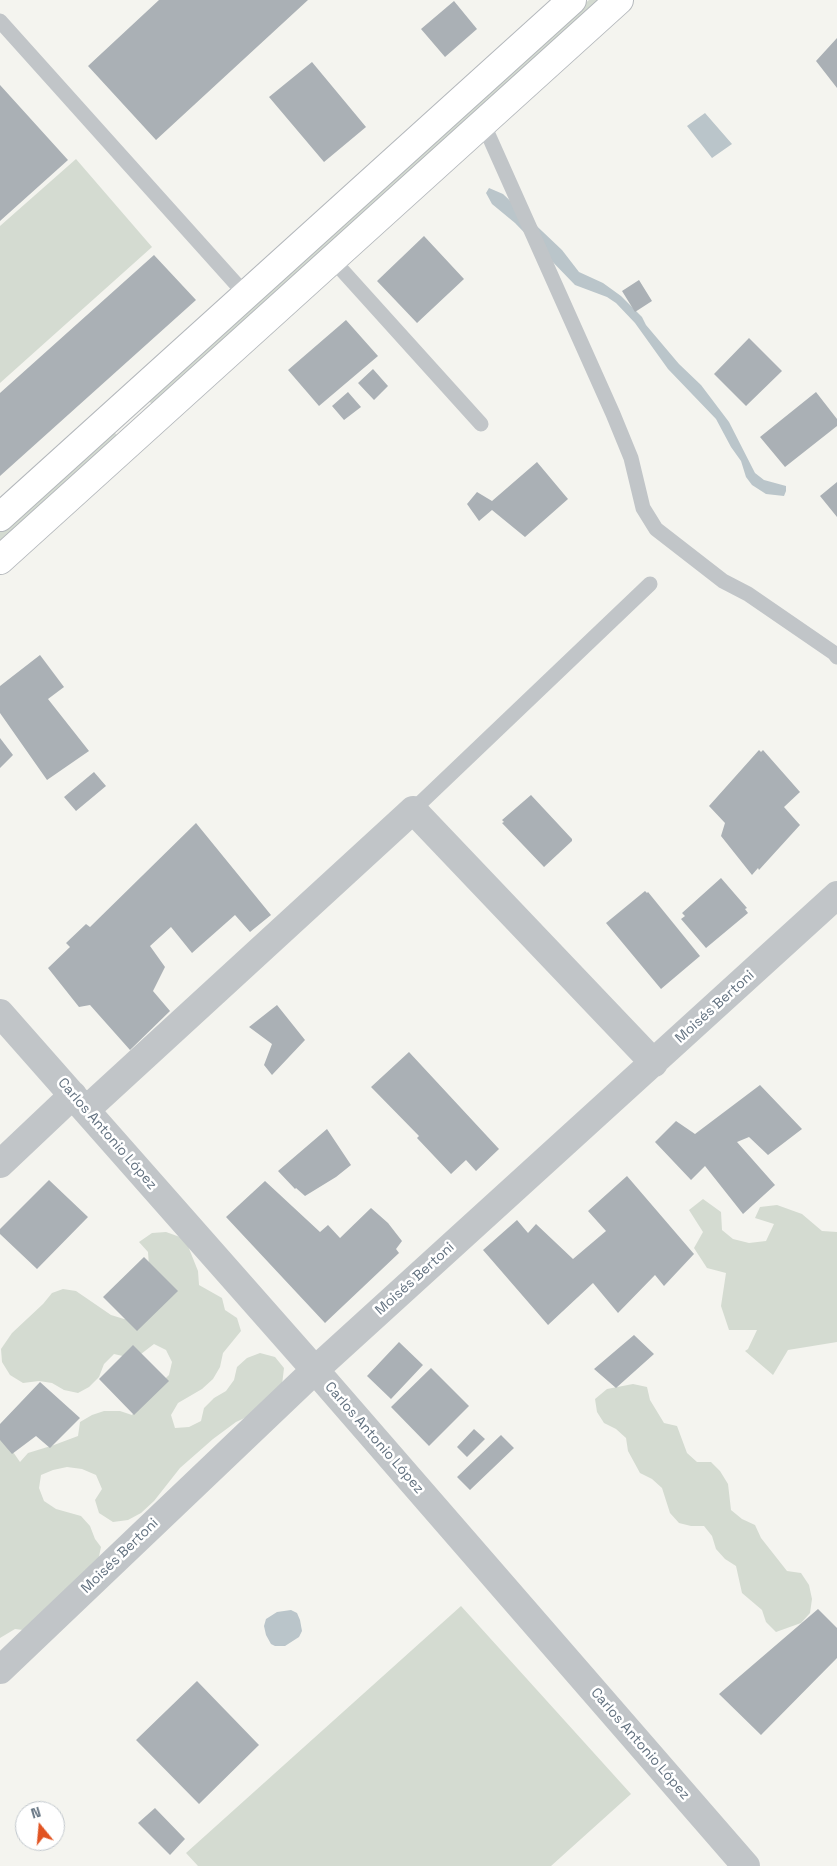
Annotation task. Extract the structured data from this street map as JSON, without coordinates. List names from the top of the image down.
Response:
{
  "streets": {
    "street": ["Moisés Bertoni", "Carlos Antonio López"]
  },
  "crossings": [
    ["Moisés Bertoni", "Carlos Antonio López"]
  ],
  "north": "top"
}
